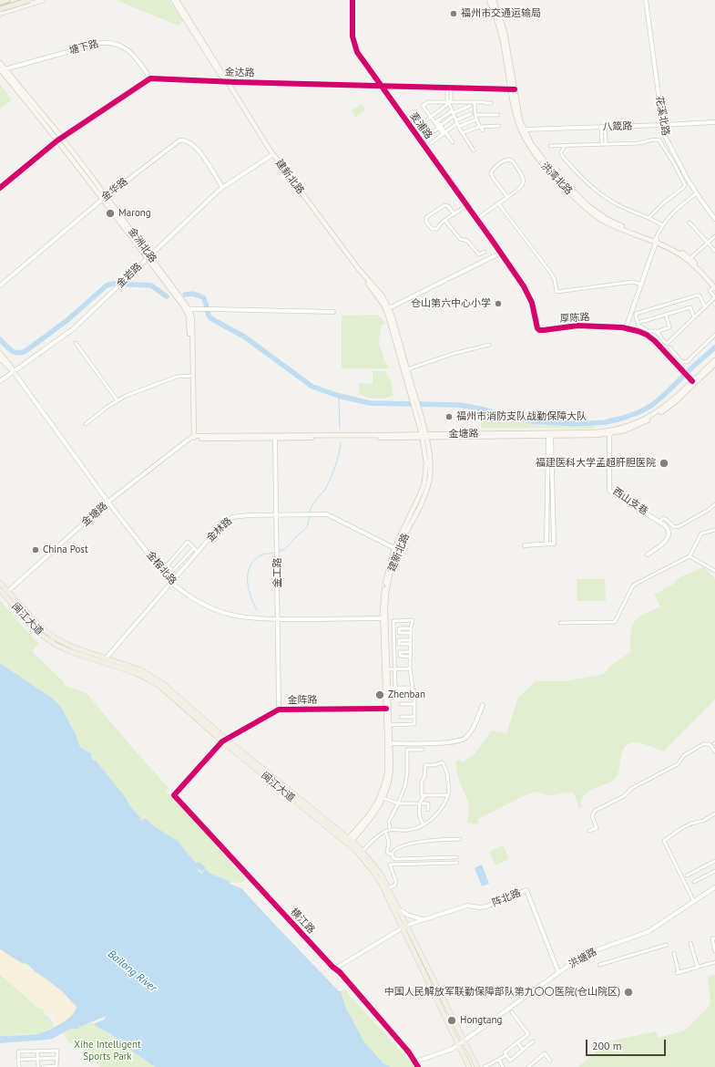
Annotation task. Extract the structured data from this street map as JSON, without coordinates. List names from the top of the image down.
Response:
{
  "streets": {
    "main road": [
      "建新北路",
      "洪湾北路",
      "金洲北路",
      "金塘路",
      "金榕北路",
      "闽江大道"
    ],
    "street": [
      "塘下路",
      "金达路",
      "花溪北路",
      "麦浦路",
      "八箴路",
      "金华路",
      "金岩路",
      "厚陈路",
      "西山支巷",
      "金林路",
      "金工路",
      "金阵路",
      "阵北路",
      "横江路",
      "洪塘路"
    ]
  },
  "crossings": [
    ["塘下路", "金达路"],
    ["塘下路", "金洲北路"],
    ["金达路", "麦浦路"],
    ["金达路", "建新北路"],
    ["金达路", "洪湾北路"],
    ["花溪北路", "八箴路"],
    ["麦浦路", "厚陈路"],
    ["八箴路", "洪湾北路"],
    ["建新北路", "金岩路"],
    ["建新北路", "金塘路"],
    ["建新北路", "金林路"],
    ["建新北路", "金榕北路"],
    ["建新北路", "闽江大道"],
    ["建新北路", "金阵路"],
    ["金华路", "金洲北路"],
    ["金华路", "金岩路"],
    ["金洲北路", "金岩路"],
    ["金洲北路", "金塘路"],
    ["金岩路", "金榕北路"],
    ["厚陈路", "金塘路"],
    ["金塘路", "西山支巷"],
    ["金塘路", "金榕北路"],
    ["金塘路", "金工路"],
    ["金塘路", "闽江大道"],
    ["金林路", "金榕北路"],
    ["金林路", "金工路"],
    ["金林路", "闽江大道"],
    ["金榕北路", "金工路"],
    ["金工路", "金阵路"],
    ["闽江大道", "金阵路"],
    ["闽江大道", "阵北路"],
    ["闽江大道", "洪塘路"],
    ["金阵路", "横江路"],
    ["阵北路", "横江路"],
    ["阵北路", "洪塘路"],
    ["横江路", "洪塘路"]
  ],
  "water": ["Bailong River"],
  "parks": ["Xihe Intelligent Sports Park"],
  "places": [
    "福州市交通运输局",
    "Marong",
    "仓山第六中心小学",
    "福州市消防支队战勤保障大队",
    "福建医科大学孟超肝胆医院",
    "China Post",
    "Zhenban",
    "中国人民解放军联勤保障部队第九〇〇医院(仓山院区)",
    "Hongtang"
  ],
  "scale_bar": "200 m"
}
